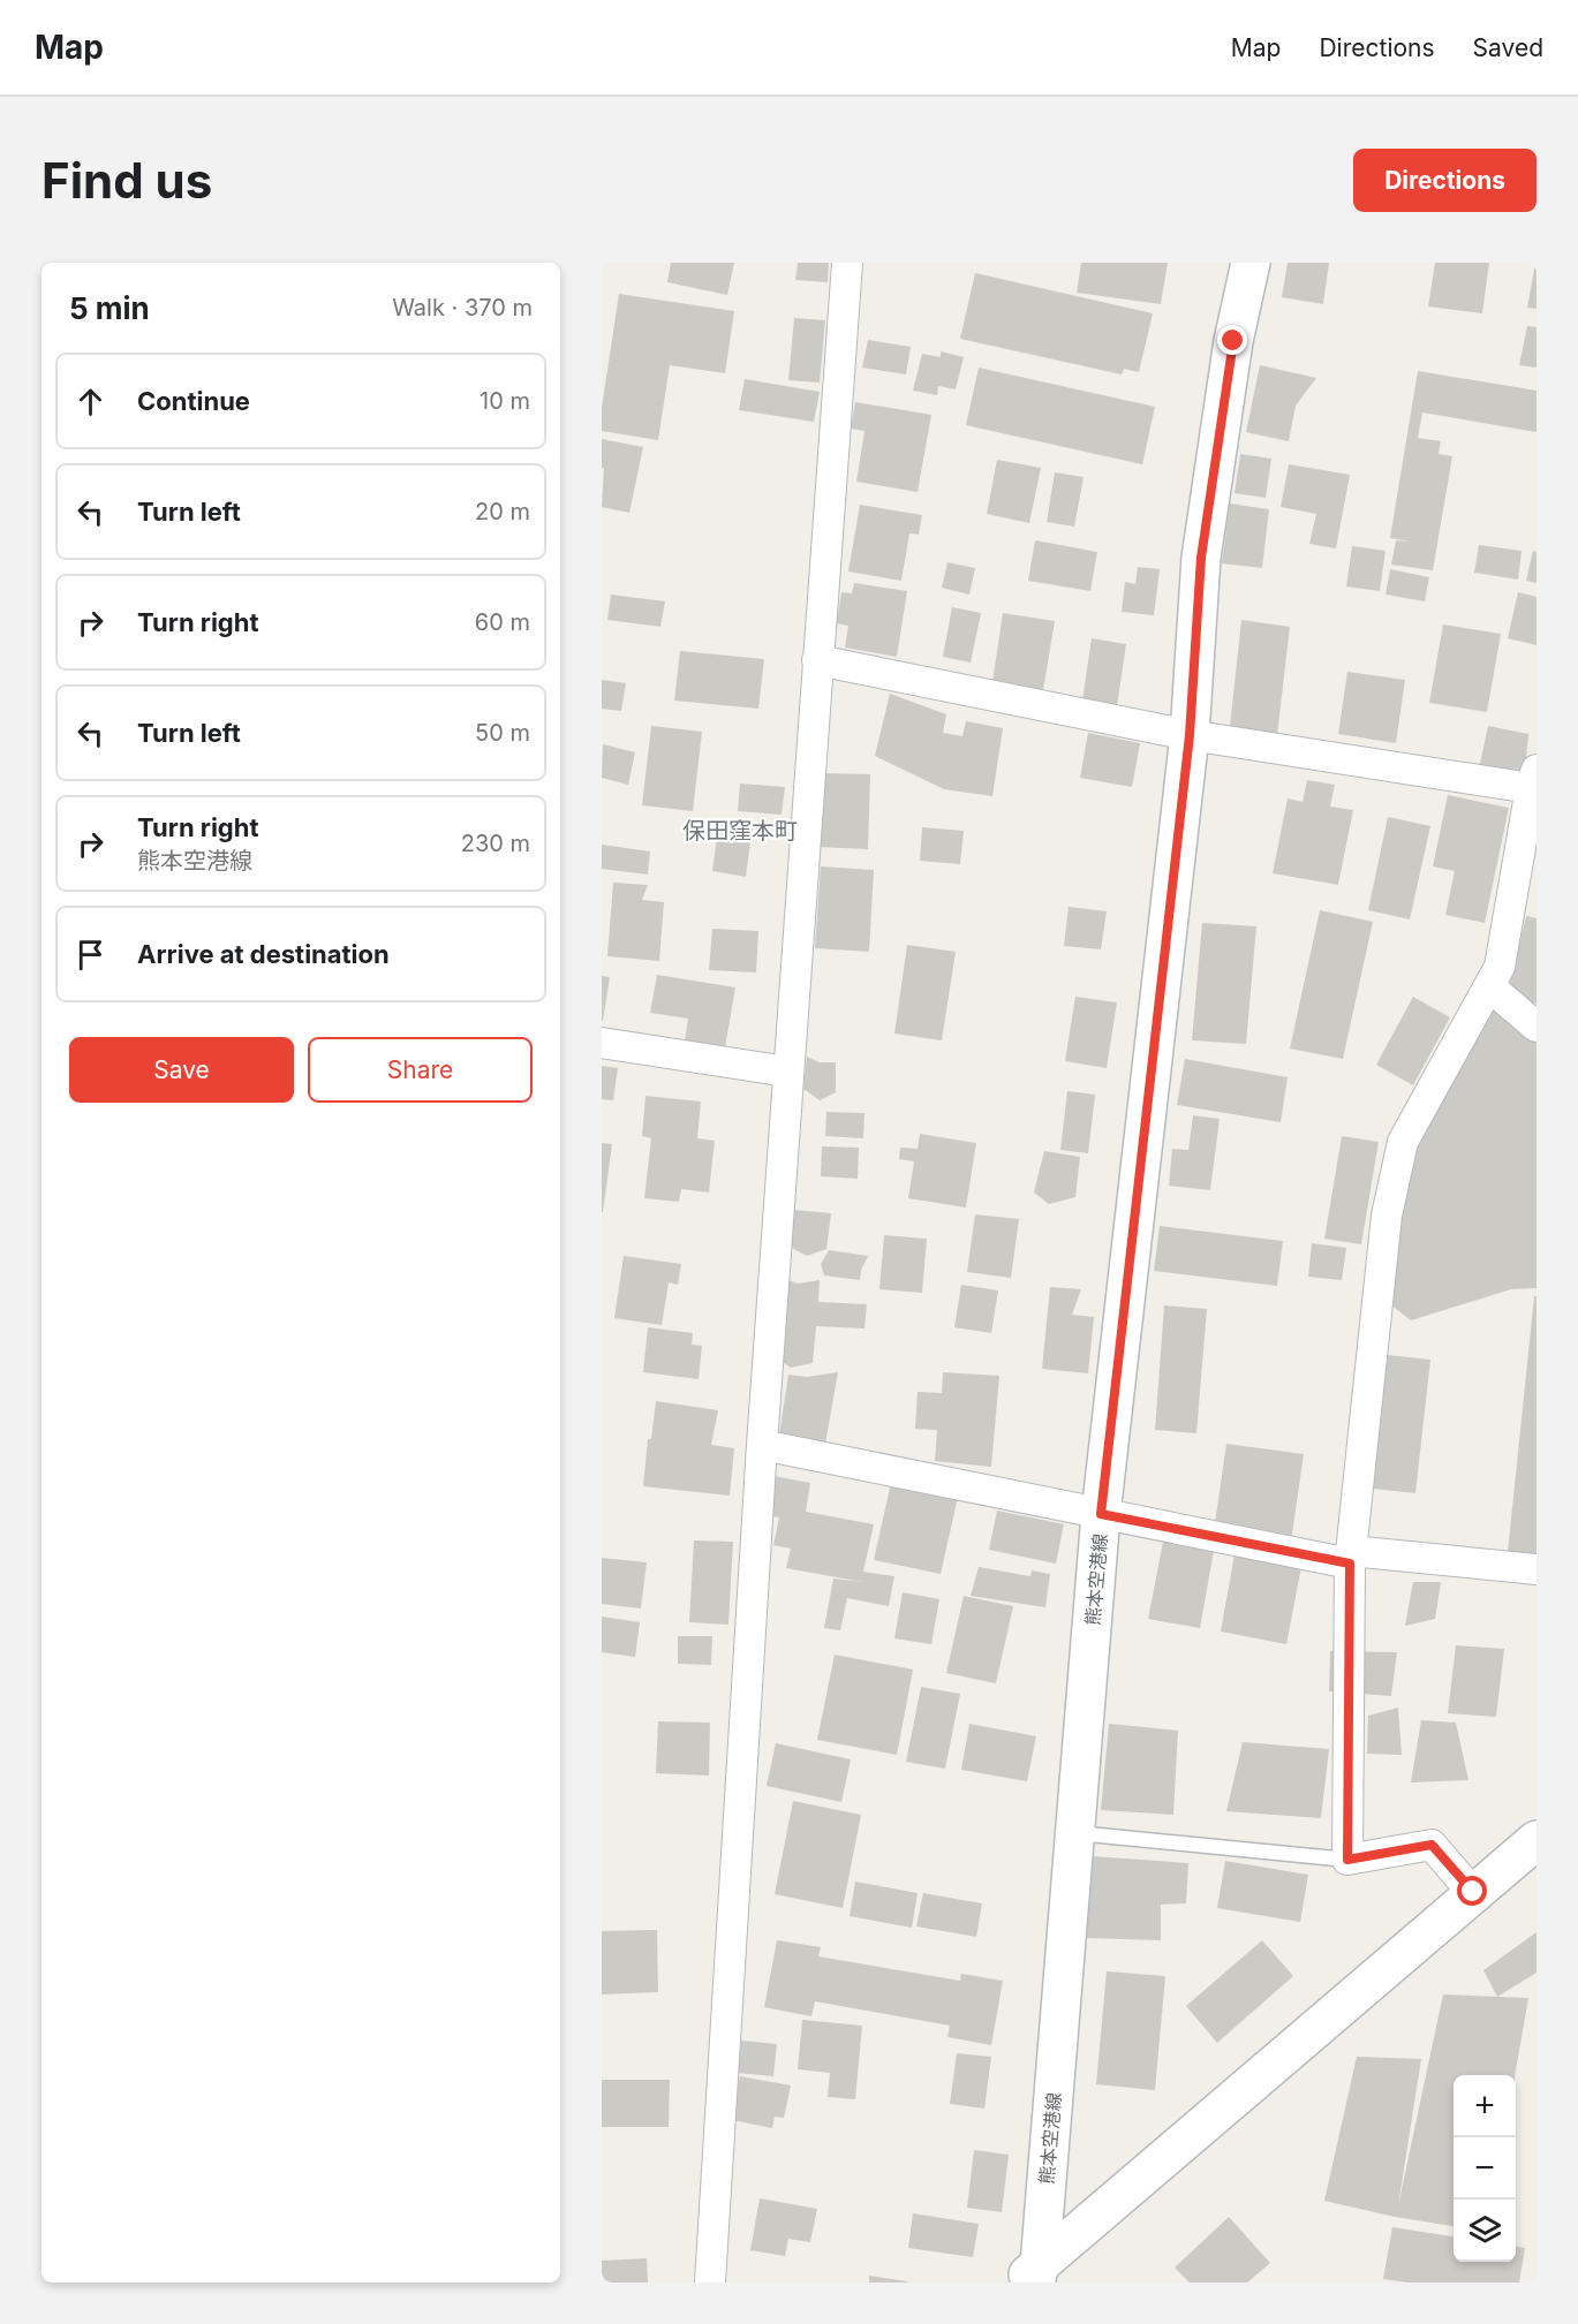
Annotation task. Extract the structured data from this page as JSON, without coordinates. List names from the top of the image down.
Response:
{
  "streets": {
    "main road": ["熊本空港線"]
  },
  "districts": ["保田窪本町"],
  "page": {
    "header": "Map",
    "nav": ["Map", "Directions", "Saved"],
    "buttons": [
      "Directions",
      ["Save", "Share"]
    ],
    "title": "Find us",
    "heading": ["5 min", "Walk · 370 m"],
    "list": [
      ["Continue", "10 m"],
      ["Turn left", "20 m"],
      ["Turn right", "60 m"],
      ["Turn left", "50 m"],
      ["Turn right", "熊本空港線", "230 m"],
      "Arrive at destination"
    ],
    "map_buttons": ["+", "−"]
  }
}
